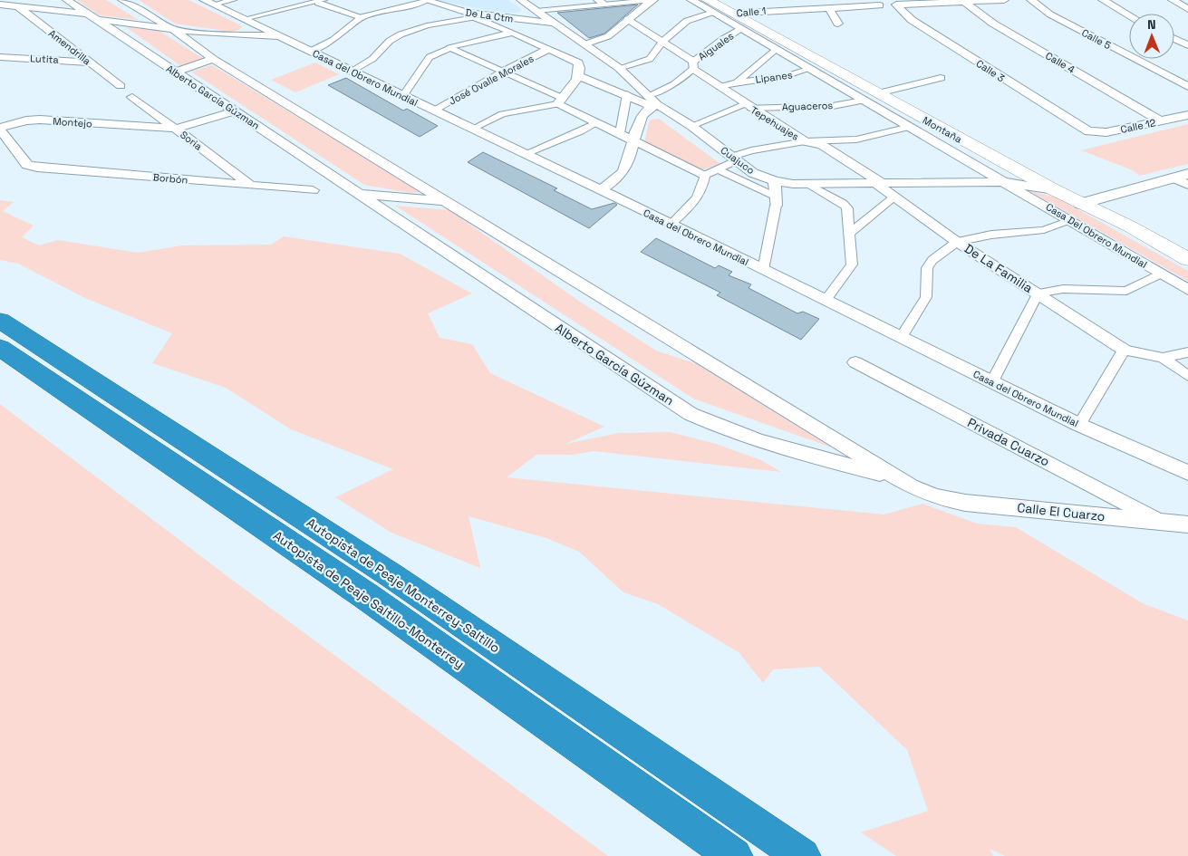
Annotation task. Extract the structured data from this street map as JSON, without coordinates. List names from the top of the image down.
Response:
{
  "streets": {
    "highway": ["Autopista de Peaje Monterrey-Saltillo", "Autopista de Peaje Saltillo-Monterrey"],
    "main road": ["Montaña"],
    "street": [
      "Calle 1",
      "De La Ctm",
      "Calle 5",
      "Aiguales",
      "Amendrilla",
      "Lutita",
      "Calle 4",
      "Calle 3",
      "Lipanes",
      "Casa del Obrero Mundial",
      "José Ovalle Morales",
      "Alberto García Gúzman",
      "Aguaceros",
      "Montejo",
      "Tepehuajes",
      "Calle 12",
      "Soria",
      "Cuajuco",
      "Borbón",
      "Casa Del Obrero Mundial",
      "De La Familia",
      "Privada Cuarzo",
      "Calle El Cuarzo"
    ]
  },
  "crossings": [
    ["Calle 1", "Montaña"],
    ["De La Ctm", "Cuajuco"],
    ["Aiguales", "Tepehuajes"],
    ["Aiguales", "Montaña"],
    ["Aiguales", "Cuajuco"],
    ["Amendrilla", "Lutita"],
    ["Calle 4", "Calle 3"],
    ["Calle 4", "Calle 12"],
    ["Calle 3", "Calle 12"],
    ["Lipanes", "Tepehuajes"],
    ["Lipanes", "Montaña"],
    ["Casa del Obrero Mundial", "José Ovalle Morales"],
    ["Alberto García Gúzman", "Calle El Cuarzo"],
    ["Aguaceros", "Tepehuajes"],
    ["Aguaceros", "Montaña"],
    ["Aguaceros", "Cuajuco"],
    ["Montejo", "Soria"],
    ["Montejo", "Borbón"],
    ["Tepehuajes", "Cuajuco"],
    ["Tepehuajes", "De La Familia"],
    ["Montaña", "Cuajuco"],
    ["Montaña", "Casa Del Obrero Mundial"],
    ["Soria", "Borbón"],
    ["Cuajuco", "Casa Del Obrero Mundial"],
    ["Cuajuco", "De La Familia"],
    ["Privada Cuarzo", "Calle El Cuarzo"]
  ],
  "north": "top"
}
